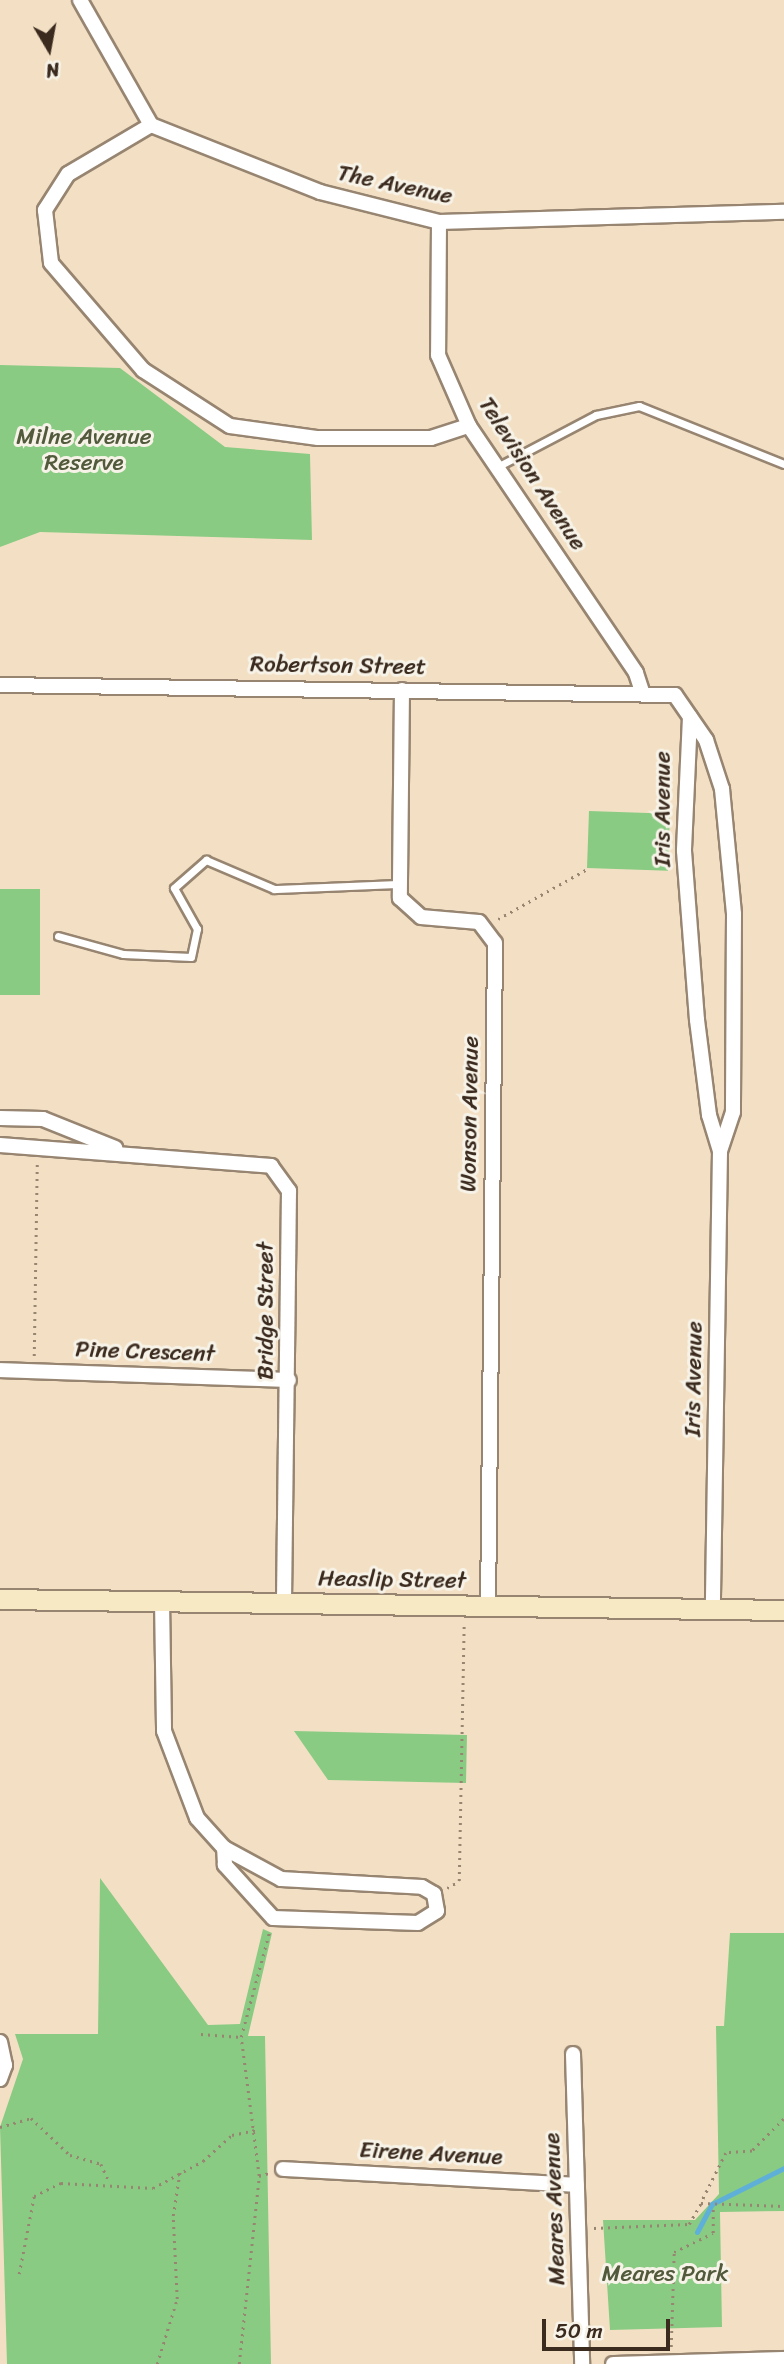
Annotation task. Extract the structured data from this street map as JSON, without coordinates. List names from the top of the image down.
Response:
{
  "streets": {
    "street": [
      "The Avenue",
      "Television Avenue",
      "Robertson Street",
      "Iris Avenue",
      "Wonson Avenue",
      "Bridge Street",
      "Pine Crescent",
      "Heaslip Street",
      "Eirene Avenue",
      "Meares Avenue"
    ]
  },
  "crossings": [
    ["The Avenue", "Television Avenue"],
    ["Television Avenue", "Robertson Street"],
    ["Robertson Street", "Iris Avenue"],
    ["Iris Avenue", "Heaslip Street"],
    ["Wonson Avenue", "Heaslip Street"],
    ["Bridge Street", "Pine Crescent"],
    ["Bridge Street", "Heaslip Street"],
    ["Eirene Avenue", "Meares Avenue"]
  ],
  "parks": ["Milne Avenue Reserve", "Meares Park"],
  "scale_bar": "50 m",
  "north": "bottom"
}
